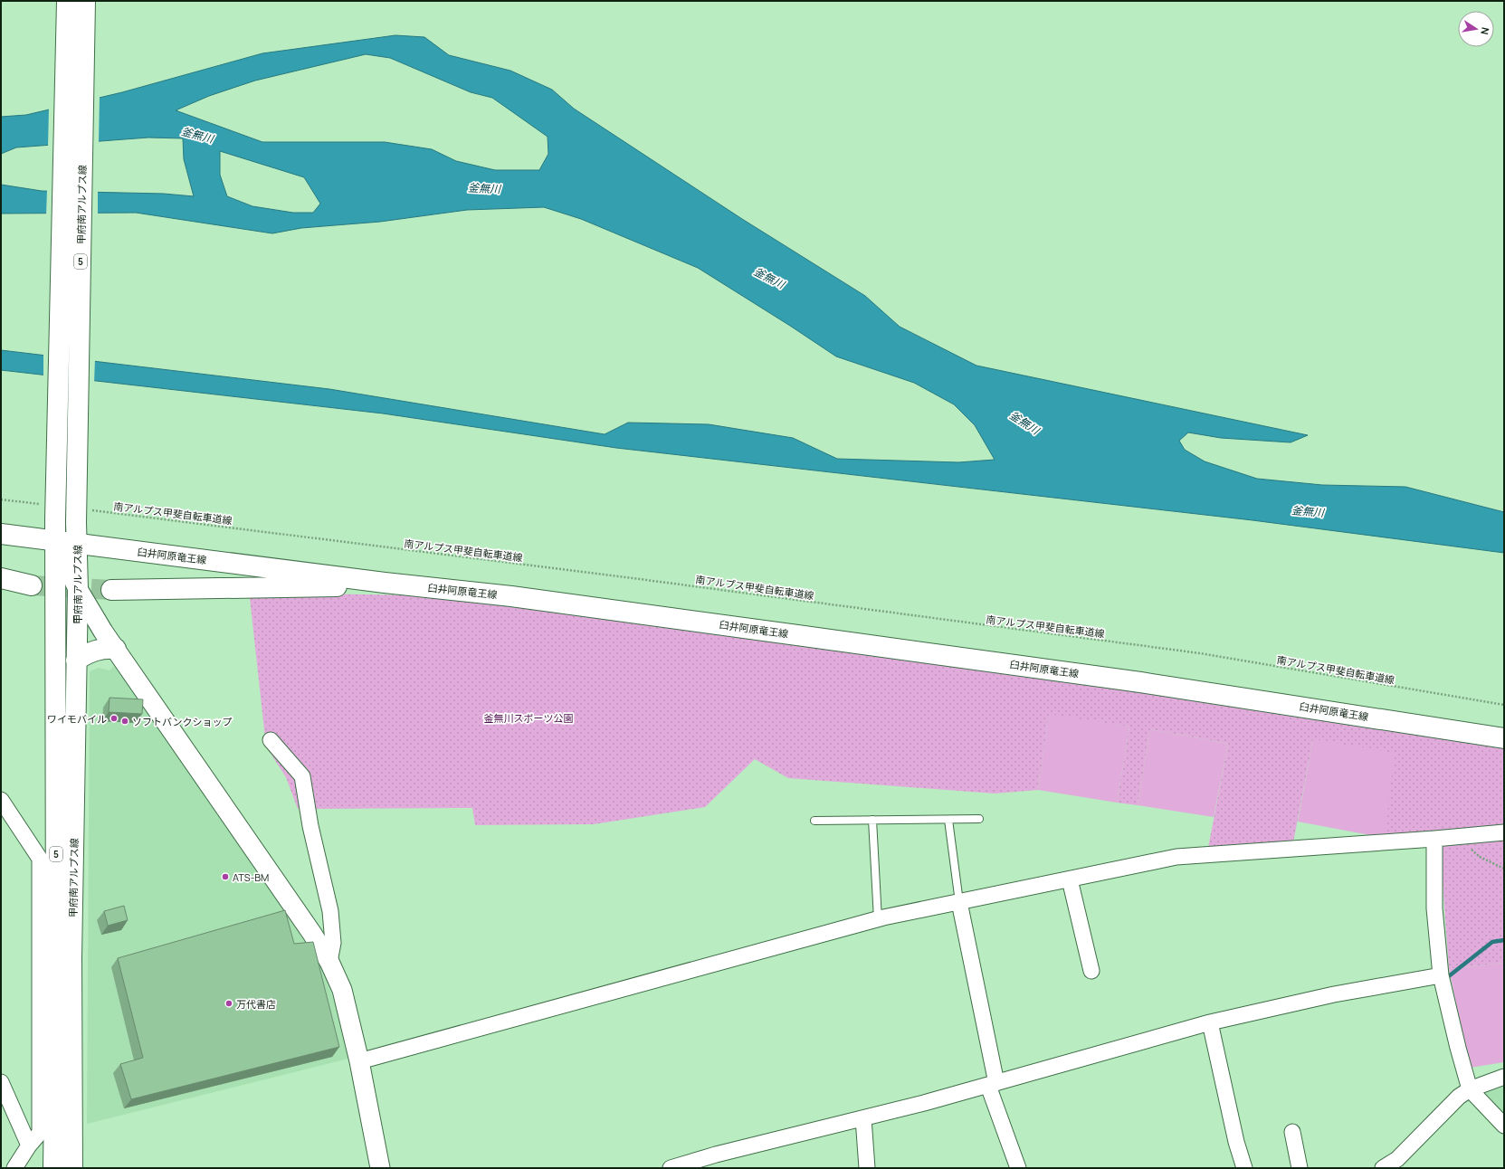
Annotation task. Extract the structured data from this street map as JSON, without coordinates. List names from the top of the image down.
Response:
{
  "streets": {
    "main road": ["甲府南アルプス線", "5", "臼井阿原竜王線"],
    "path": ["南アルプス甲斐自転車道線"]
  },
  "crossings": [
    ["甲府南アルプス線", "南アルプス甲斐自転車道線"],
    ["甲府南アルプス線", "臼井阿原竜王線"]
  ],
  "water": ["釜無川"],
  "parks": ["釜無川スポーツ公園"],
  "places": [
    "ワイモバイル",
    "ソフトバンクショップ",
    "ATS-BM",
    "万代書店"
  ],
  "north": "right"
}
